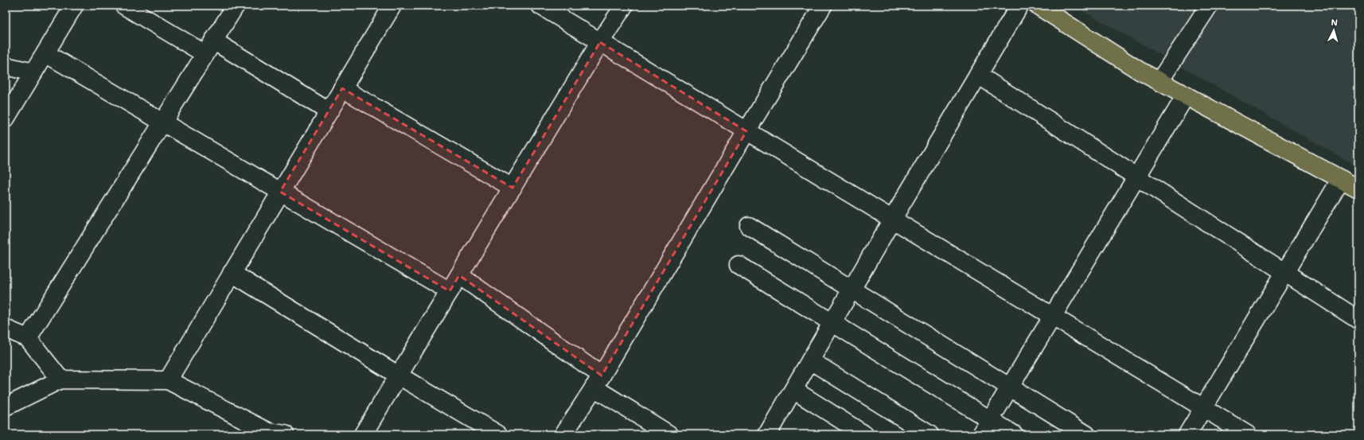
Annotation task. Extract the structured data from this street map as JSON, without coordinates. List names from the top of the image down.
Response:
{
  "north": "top"
}
